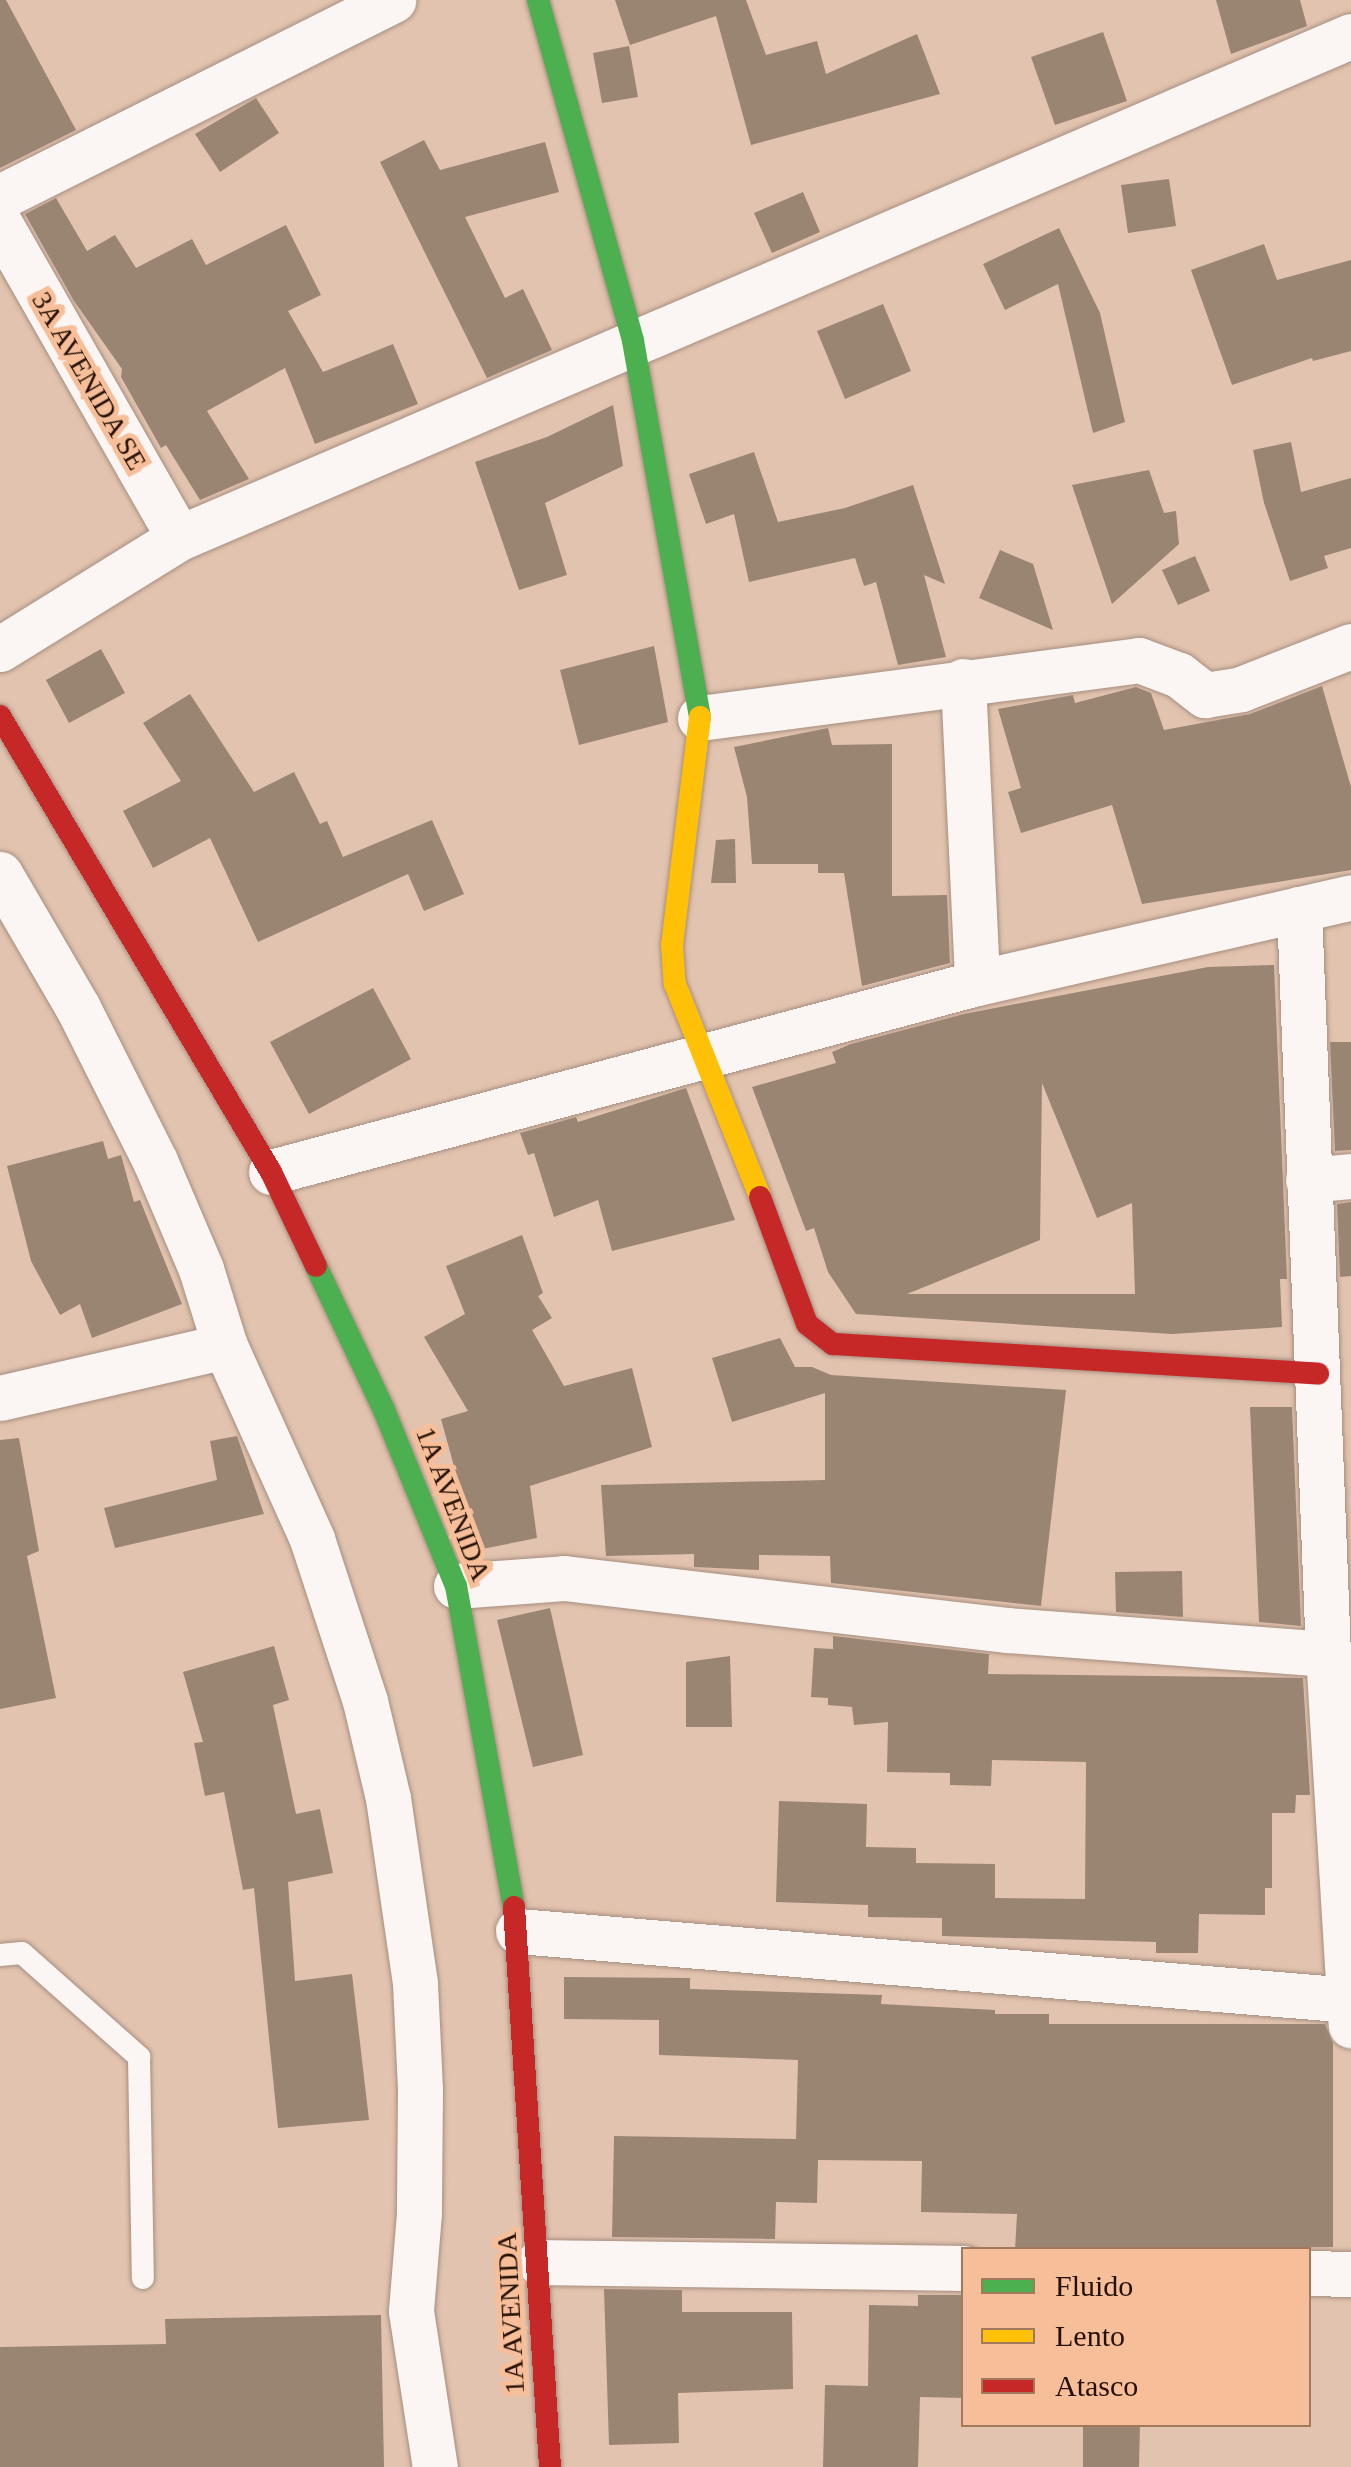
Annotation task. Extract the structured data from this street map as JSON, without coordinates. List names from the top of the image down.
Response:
{
  "streets": {
    "street": ["3A AVENIDA SE", "1A AVENIDA"]
  },
  "legend": ["Fluido", "Lento", "Atasco"]
}
